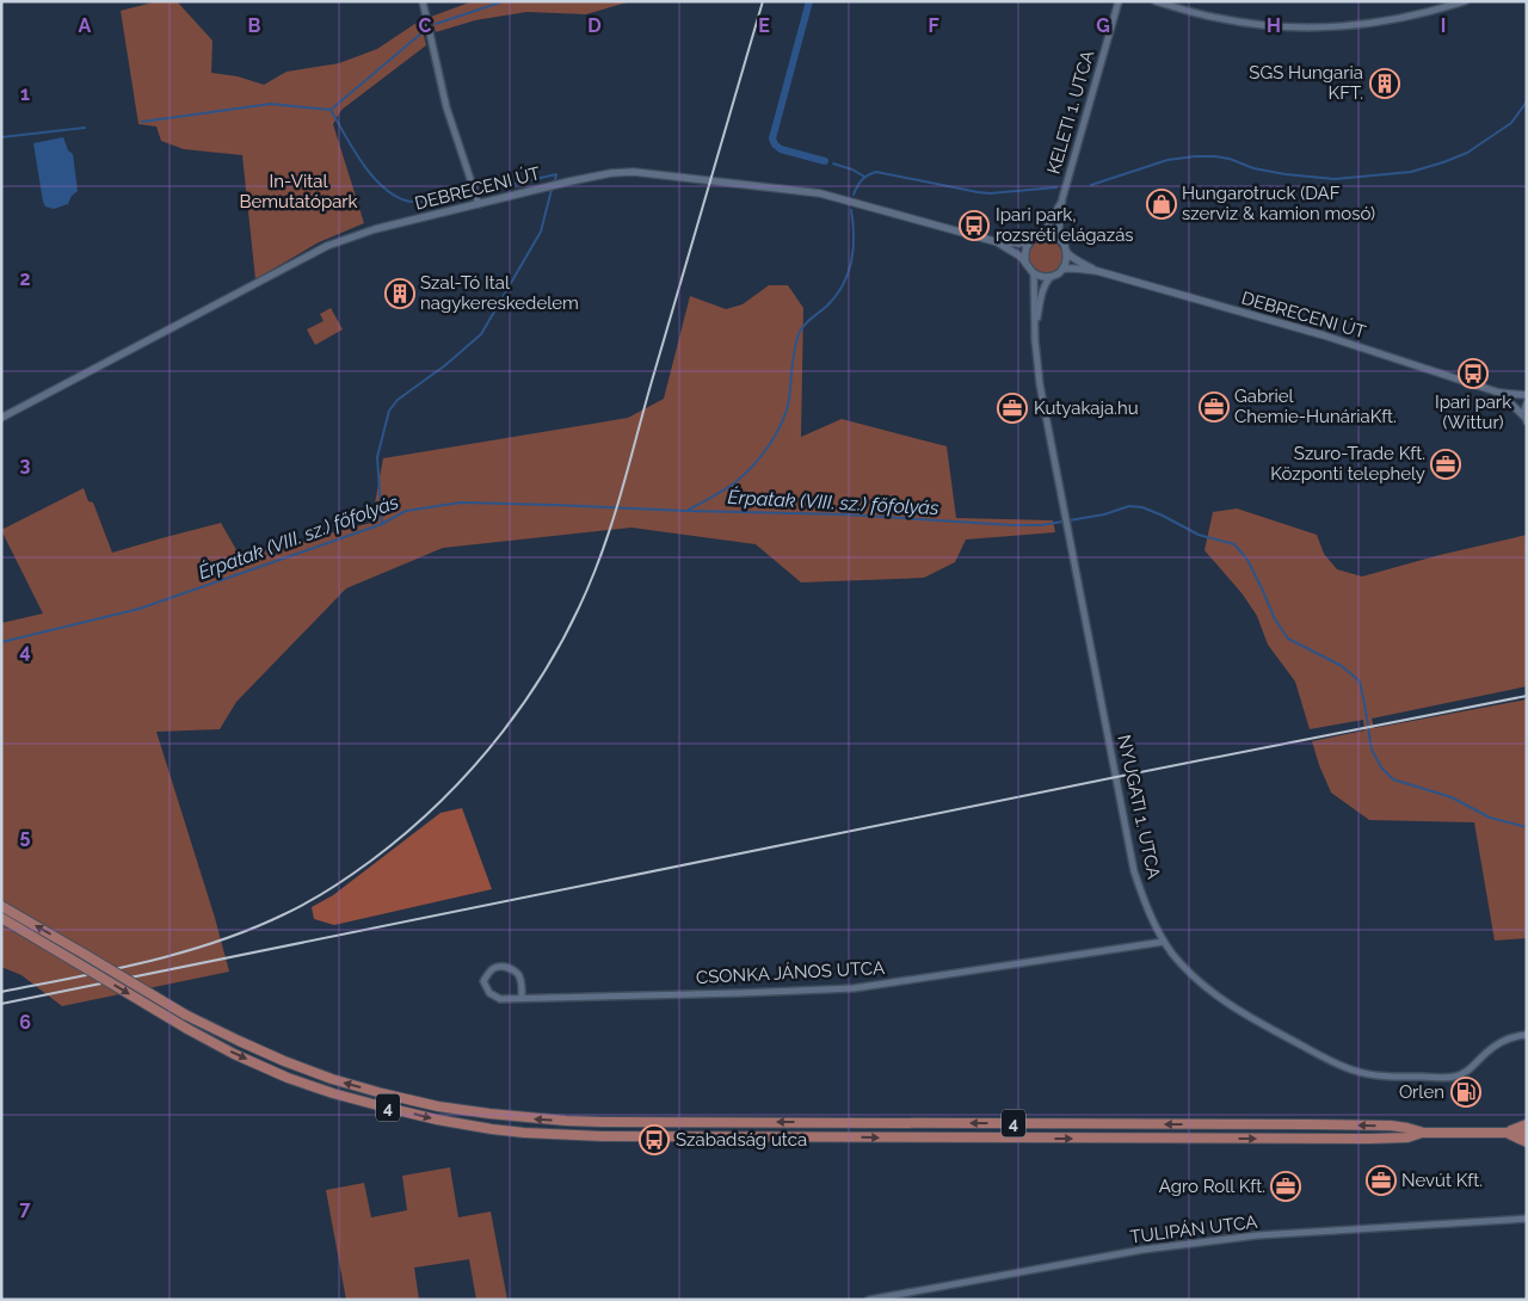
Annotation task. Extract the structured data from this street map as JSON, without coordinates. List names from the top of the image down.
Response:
{
  "streets": {
    "main road": ["4"],
    "street": [
      "KELETI 1. UTCA",
      "DEBRECENI ÚT",
      "NYUGATI 1. UTCA",
      "CSONKA JÁNOS UTCA",
      "TULIPÁN UTCA"
    ]
  },
  "crossings": [
    ["NYUGATI 1. UTCA", "CSONKA JÁNOS UTCA"]
  ],
  "water": ["Érpatak (VIII. sz.) főfolyás"],
  "parks": ["In-Vital Bemutatópark"],
  "places": {
    "building": ["SGS Hungaria KFT.", "Szal-Tó Ital nagykereskedelem"],
    "shop": ["Hungarotruck (DAF szerviz & kamion mosó)"],
    "bus stop": ["Ipari park, rozsréti elágazás", "Ipari park (Wittur)", "Szabadság utca"],
    "office": [
      "Gabriel Chemie-HunáriaKft.",
      "Kutyakaja.hu",
      "Szuro-Trade Kft. Központi telephely",
      "Nevút Kft.",
      "Agro Roll Kft."
    ],
    "fuel station": ["Orlen"]
  },
  "grid": {
    "columns": [
      "A",
      "B",
      "C",
      "D",
      "E",
      "F",
      "G",
      "H",
      "I"
    ],
    "rows": [
      "1",
      "2",
      "3",
      "4",
      "5",
      "6",
      "7"
    ]
  }
}
